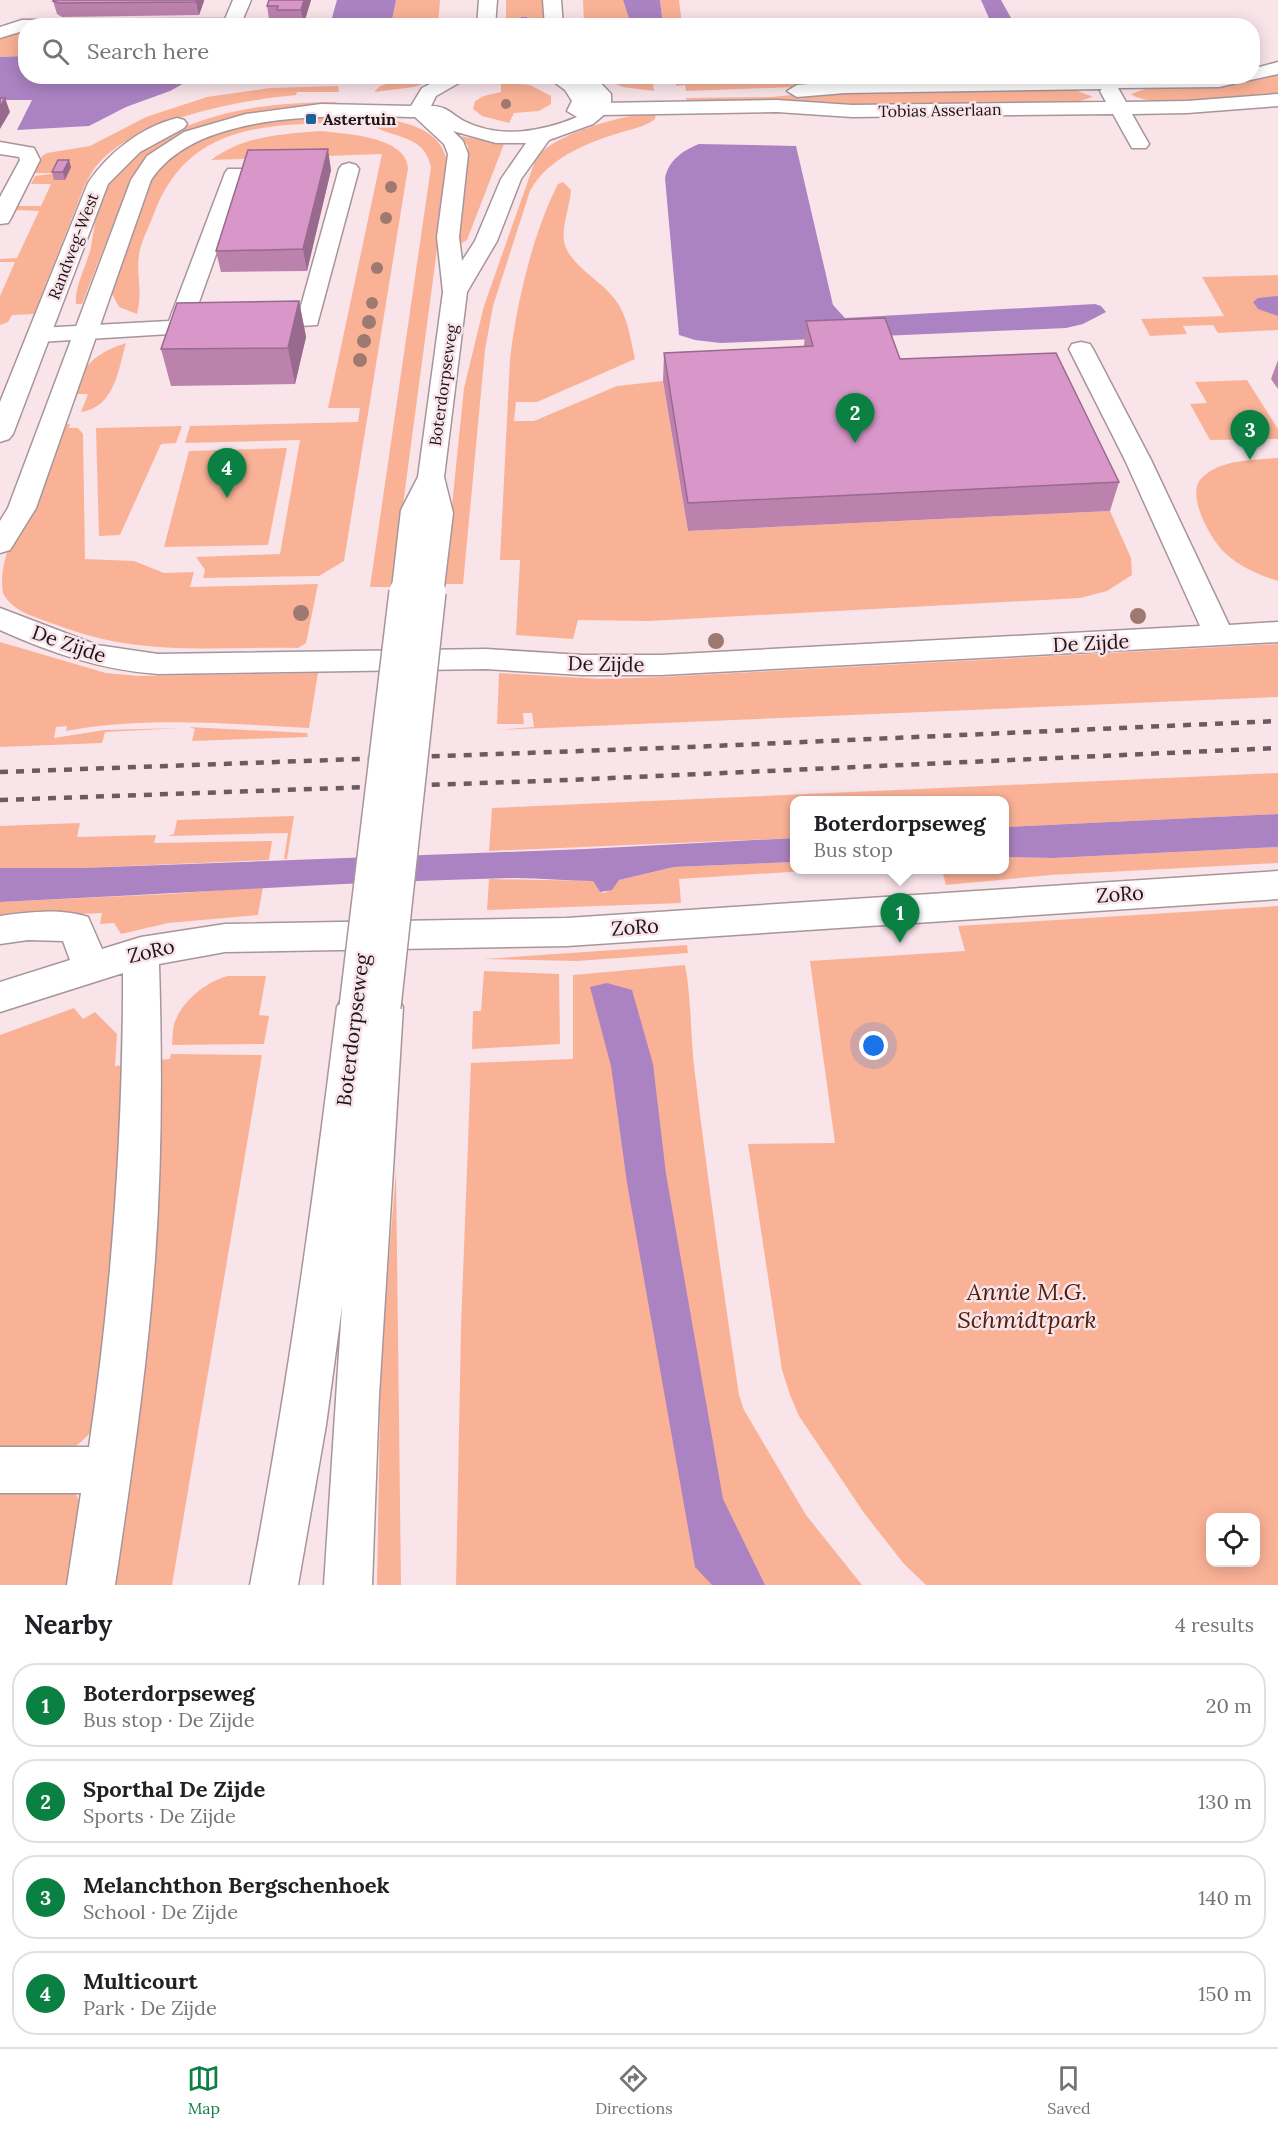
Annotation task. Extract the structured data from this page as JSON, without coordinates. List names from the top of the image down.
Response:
{
  "streets": {
    "main road": [
      "Tobias Asserlaan",
      "Randweg-West",
      "Boterdorpseweg",
      "De Zijde",
      "ZoRo"
    ]
  },
  "crossings": [
    ["Randweg-West", "Boterdorpseweg"]
  ],
  "parks": ["Annie M.G. Schmidtpark"],
  "places": {
    "transit": ["Astertuin"]
  },
  "page": {
    "search": "Search here",
    "pins": [
      "2",
      "3",
      "4",
      "1"
    ],
    "popup": ["Boterdorpseweg", "Bus stop"],
    "heading": ["Nearby", "4 results"],
    "list": [
      {
        "mark": "1",
        "name": "Boterdorpseweg",
        "note": "Bus stop · De Zijde",
        "value": "20 m"
      },
      {
        "mark": "2",
        "name": "Sporthal De Zijde",
        "note": "Sports · De Zijde",
        "value": "130 m"
      },
      {
        "mark": "3",
        "name": "Melanchthon Bergschenhoek",
        "note": "School · De Zijde",
        "value": "140 m"
      },
      {
        "mark": "4",
        "name": "Multicourt",
        "note": "Park · De Zijde",
        "value": "150 m"
      }
    ],
    "nav": ["Map", "Directions", "Saved"]
  }
}
